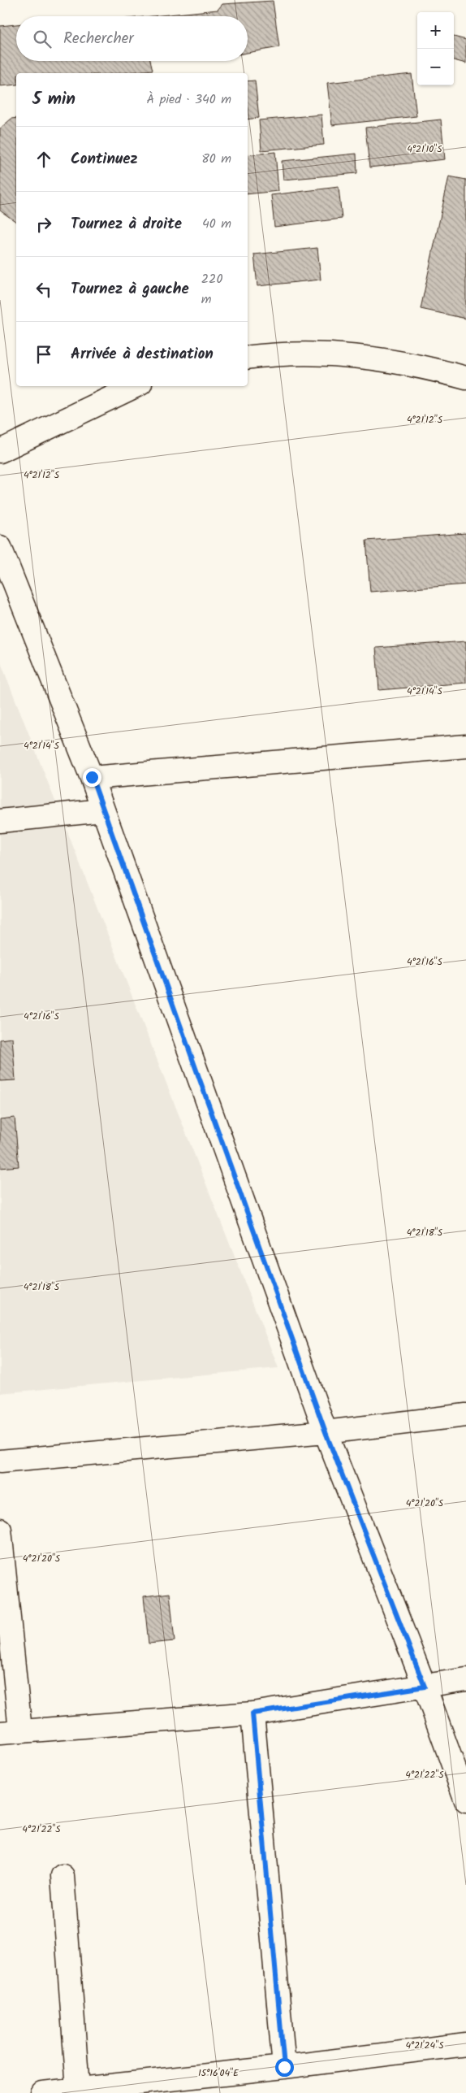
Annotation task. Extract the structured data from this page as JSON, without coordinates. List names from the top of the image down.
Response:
{
  "page": {
    "map_buttons": ["+", "−"],
    "search": "Rechercher",
    "heading": ["5 min", "À pied · 340 m"],
    "list": [
      ["Continuez", "80 m"],
      ["Tournez à droite", "40 m"],
      ["Tournez à gauche", "220 m"],
      "Arrivée à destination"
    ]
  },
  "coordinates": [
    "4°21'10\"S",
    "4°21'12\"S",
    "4°21'14\"S",
    "4°21'16\"S",
    "4°21'18\"S",
    "4°21'20\"S",
    "4°21'22\"S",
    "4°21'24\"S",
    "15°16'04\"E"
  ]
}
